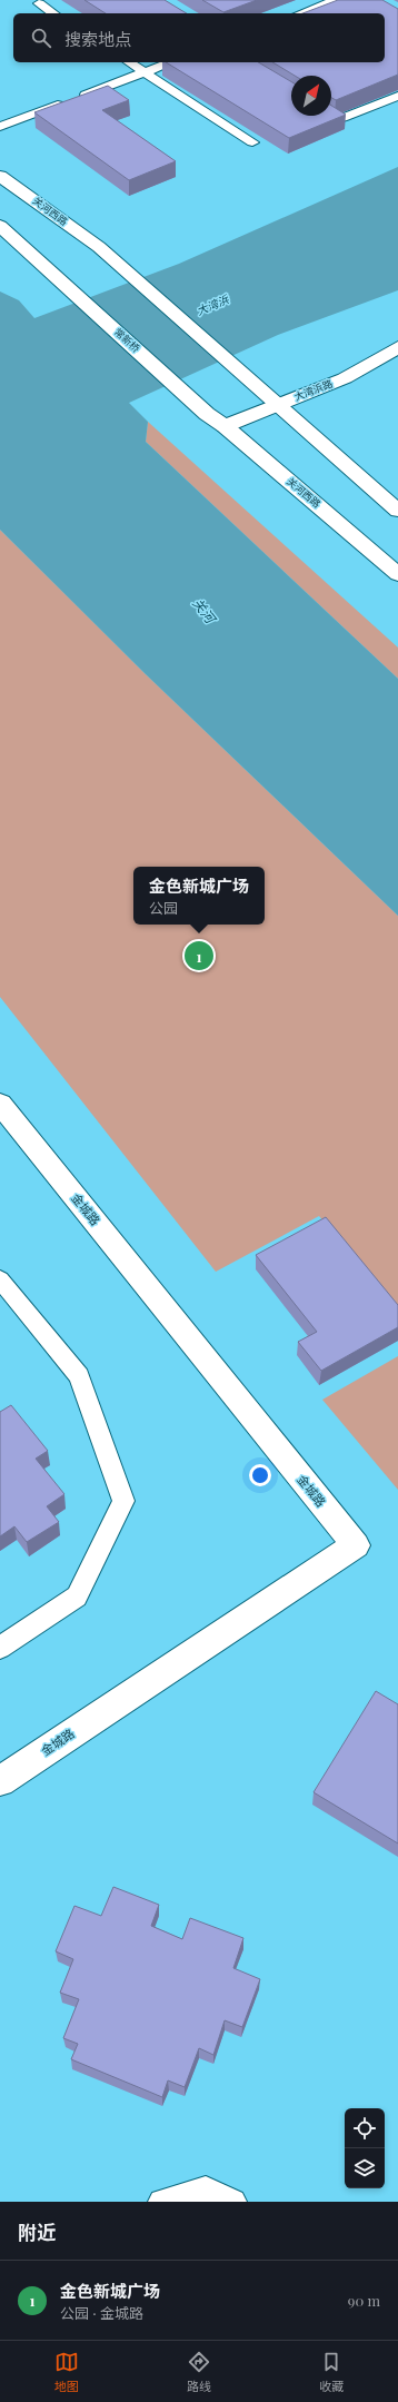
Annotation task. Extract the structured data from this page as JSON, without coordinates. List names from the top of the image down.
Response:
{
  "streets": {
    "main road": [
      "关河西路",
      "常新桥",
      "大湾浜路",
      "金城路"
    ]
  },
  "crossings": [
    ["关河西路", "常新桥"],
    ["关河西路", "大湾浜路"]
  ],
  "water": ["大湾浜", "关河"],
  "north": "top right",
  "page": {
    "search": "搜索地点",
    "popup": ["金色新城广场", "公园"],
    "pins": "1",
    "heading": "附近",
    "list": [
      {
        "mark": "1",
        "name": "金色新城广场",
        "note": "公园 · 金城路",
        "value": "90 m"
      }
    ],
    "nav": ["地图", "路线", "收藏"]
  }
}
